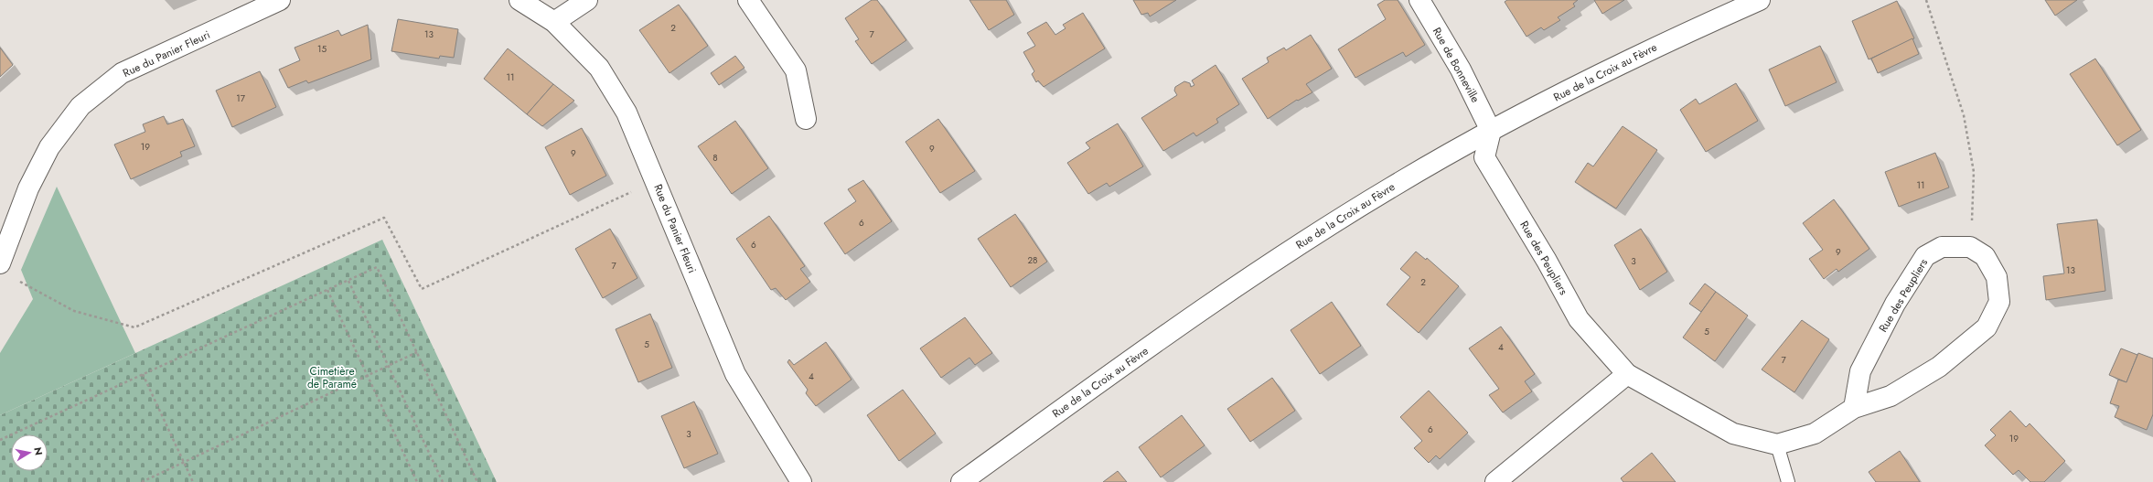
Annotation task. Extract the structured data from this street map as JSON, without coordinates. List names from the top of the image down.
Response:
{
  "streets": {
    "street": [
      "Rue du Panier Fleuri",
      "Rue de Bonneville",
      "Rue de la Croix au Fèvre",
      "Rue des Peupliers"
    ]
  },
  "crossings": [
    ["Rue de Bonneville", "Rue de la Croix au Fèvre"],
    ["Rue de Bonneville", "Rue des Peupliers"],
    ["Rue de la Croix au Fèvre", "Rue des Peupliers"]
  ],
  "parks": ["Cimetière de Paramé"],
  "house_numbers": [
    "2",
    "13",
    "7",
    "15",
    "11",
    "17",
    "19",
    "9",
    "9",
    "8",
    "11",
    "6",
    "6",
    "9",
    "28",
    "3",
    "7",
    "13",
    "2",
    "5",
    "5",
    "4",
    "7",
    "4",
    "6",
    "3",
    "19"
  ],
  "north": "right"
}
